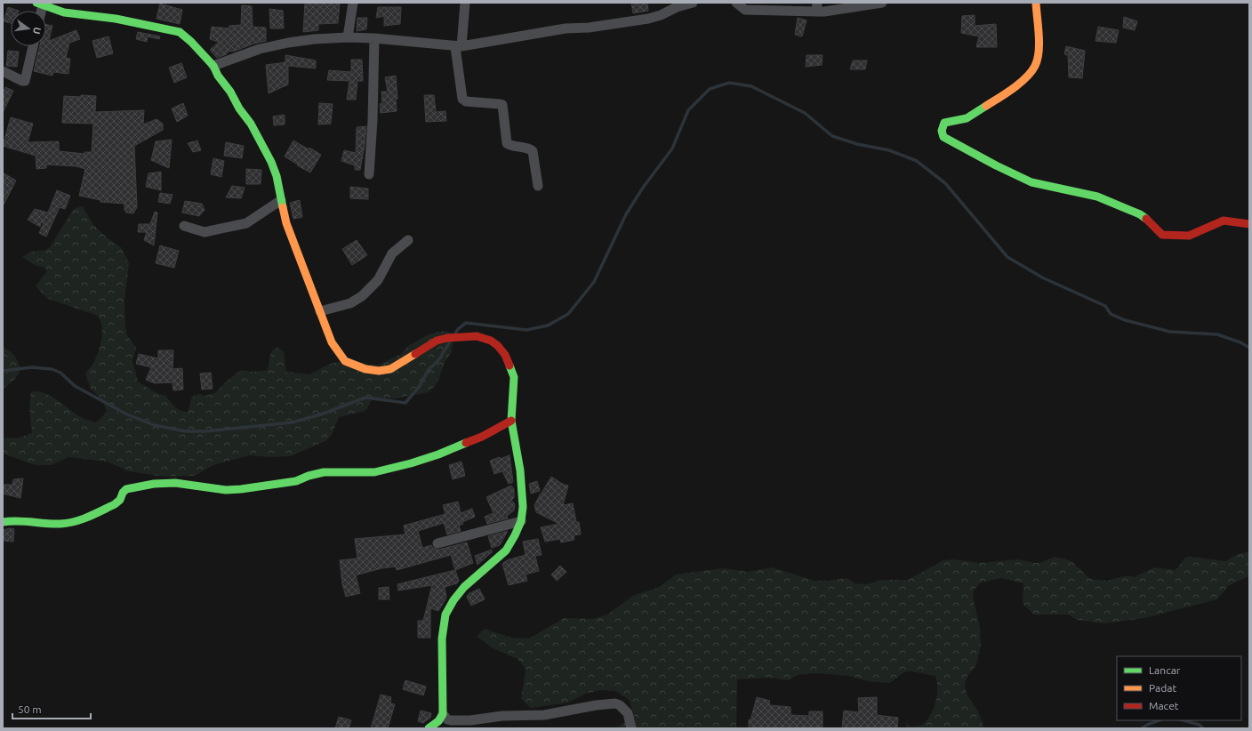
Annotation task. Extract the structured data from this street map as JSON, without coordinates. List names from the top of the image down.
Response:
{
  "legend": ["Lancar", "Padat", "Macet"],
  "scale_bar": "50 m",
  "north": "right"
}
